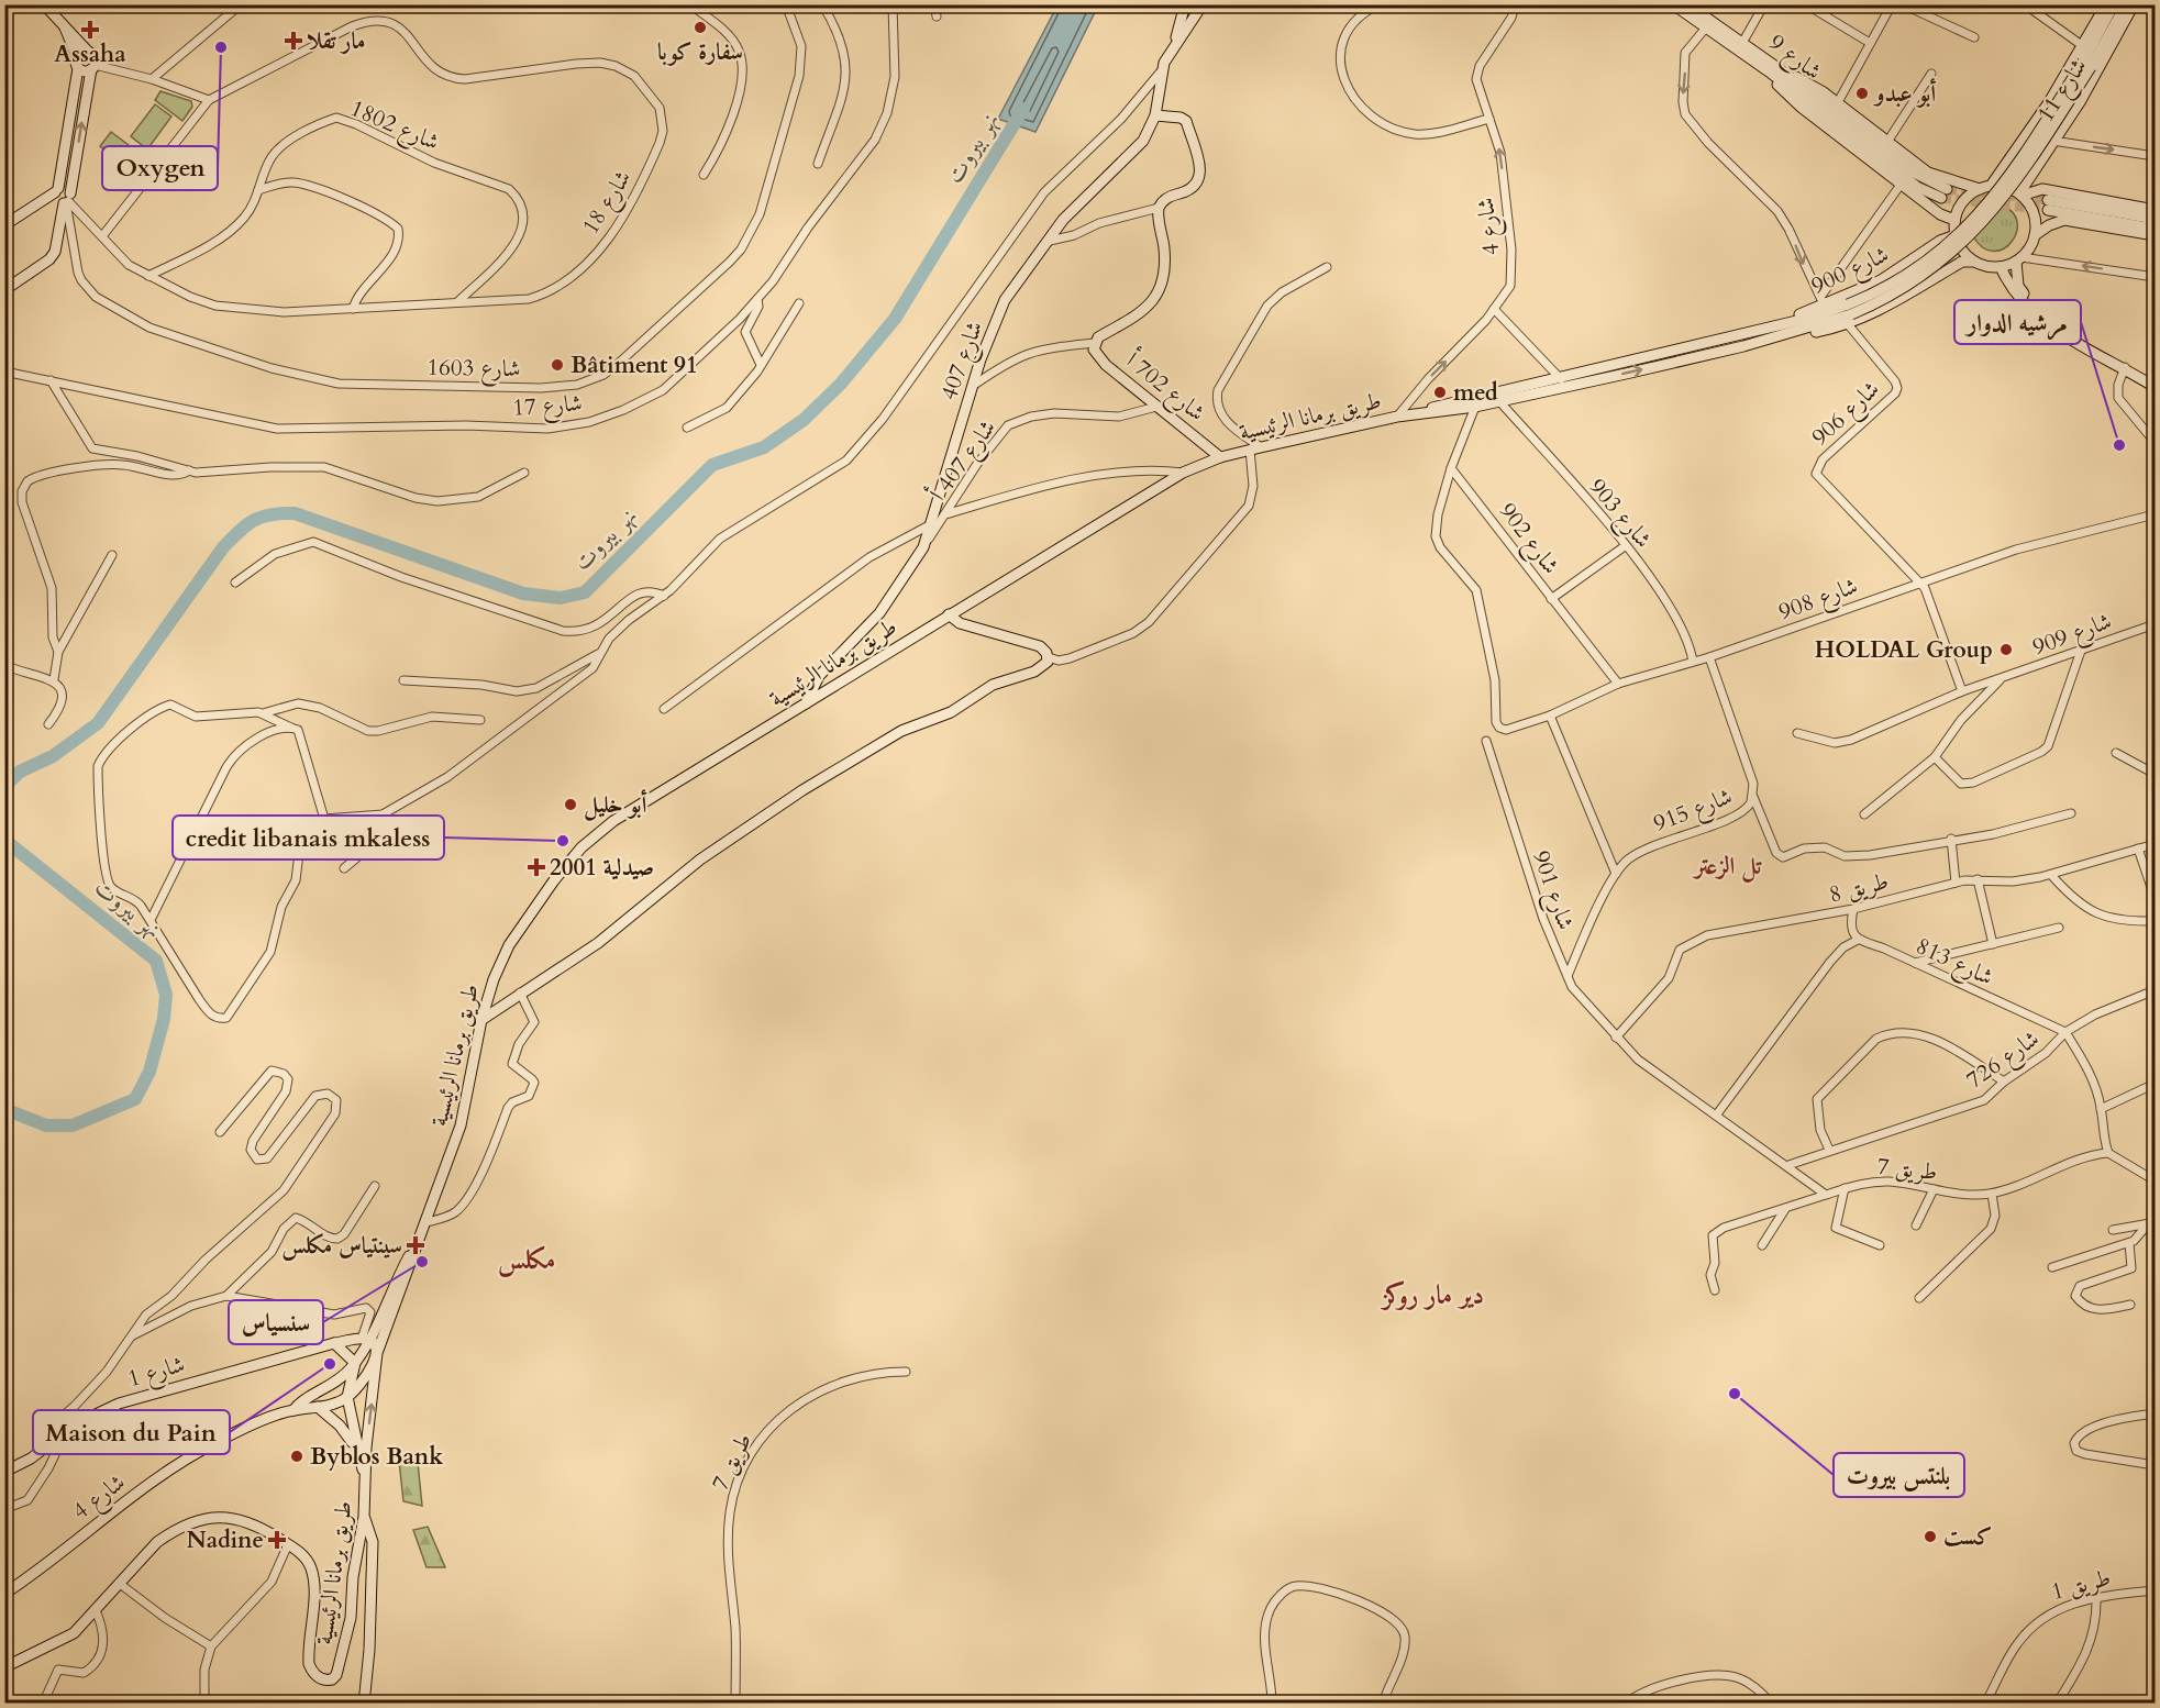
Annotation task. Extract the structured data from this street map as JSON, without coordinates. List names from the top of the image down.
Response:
{
  "streets": {
    "street": [
      "شارع 9",
      "شارع 11",
      "شارع 1802",
      "شارع 18",
      "شارع 4",
      "شارع 900",
      "شارع 407",
      "شارع 1603",
      "شارع 702 أ",
      "شارع 17",
      "شارع 906",
      "طريق برمانا الرئيسية",
      "شارع 407 أ",
      "شارع 903",
      "شارع 902",
      "شارع 908",
      "شارع 909",
      "شارع 915",
      "طريق 8",
      "شارع 901",
      "شارع 813",
      "شارع 726",
      "7 طريق",
      "شارع 1",
      "طريق 7",
      "طريق 1"
    ]
  },
  "crossings": [
    ["شارع 11", "شارع 900"],
    ["شارع 1802", "شارع 18"],
    ["شارع 18", "شارع 1603"],
    ["شارع 4", "طريق برمانا الرئيسية"],
    ["شارع 900", "شارع 906"],
    ["شارع 407", "شارع 702 أ"],
    ["شارع 407", "طريق برمانا الرئيسية"],
    ["شارع 407", "شارع 407 أ"],
    ["شارع 702 أ", "طريق برمانا الرئيسية"],
    ["شارع 702 أ", "شارع 407 أ"],
    ["شارع 906", "شارع 908"],
    ["شارع 903", "شارع 908"],
    ["شارع 902", "شارع 908"],
    ["شارع 908", "شارع 915"],
    ["شارع 915", "شارع 901"],
    ["طريق 8", "شارع 901"],
    ["شارع 813", "شارع 726"]
  ],
  "one_way": ["شارع 4"],
  "districts": ["تل الزعتر", "مكلس", "دير مار روكز"],
  "water": ["نهر بيروت"],
  "places": {
    "other": [
      "سفارة كوبا",
      "Oxygen",
      "أبو عبدو",
      "Bâtiment 91",
      "med",
      "مرشيه الدوار",
      "HOLDAL Group",
      "أبو خليل",
      "credit libanais mkaless",
      "سنسياس",
      "Maison du Pain",
      "بلنتس بيروت",
      "Byblos Bank",
      "كست"
    ],
    "health": [
      "Assaha",
      "مار تقلا",
      "صيدلية 2001",
      "سينتياس مكلس",
      "Nadine"
    ]
  }
}
